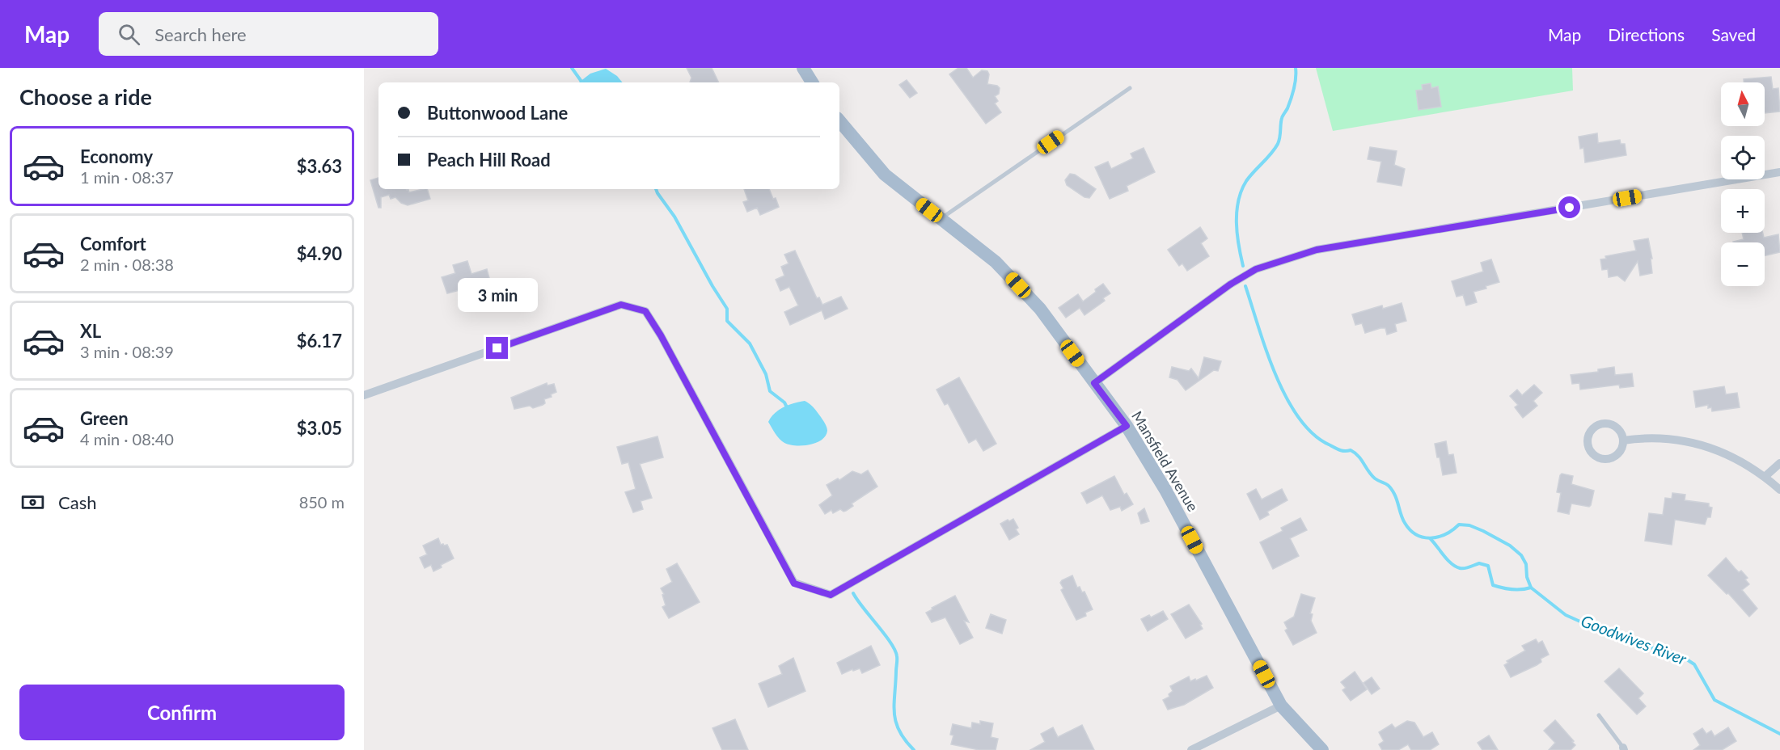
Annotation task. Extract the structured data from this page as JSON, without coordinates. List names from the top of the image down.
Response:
{
  "streets": {
    "main road": ["Mansfield Avenue"]
  },
  "water": ["Goodwives River"],
  "north": "top",
  "page": {
    "header": "Map",
    "search": "Search here",
    "nav": ["Map", "Directions", "Saved"],
    "heading": "Choose a ride",
    "map_buttons": ["+", "−"],
    "banner": ["Buttonwood Lane", "Peach Hill Road"],
    "list": [
      {
        "name": "Economy",
        "note": "1 min · 08:37",
        "value": "$3.63"
      },
      {
        "name": "Comfort",
        "note": "2 min · 08:38",
        "value": "$4.90"
      },
      {
        "name": "XL",
        "note": "3 min · 08:39",
        "value": "$6.17"
      },
      {
        "name": "Green",
        "note": "4 min · 08:40",
        "value": "$3.05"
      }
    ],
    "bubble": "3 min",
    "pay": ["Cash", "850 m"],
    "buttons": "Confirm"
  }
}
